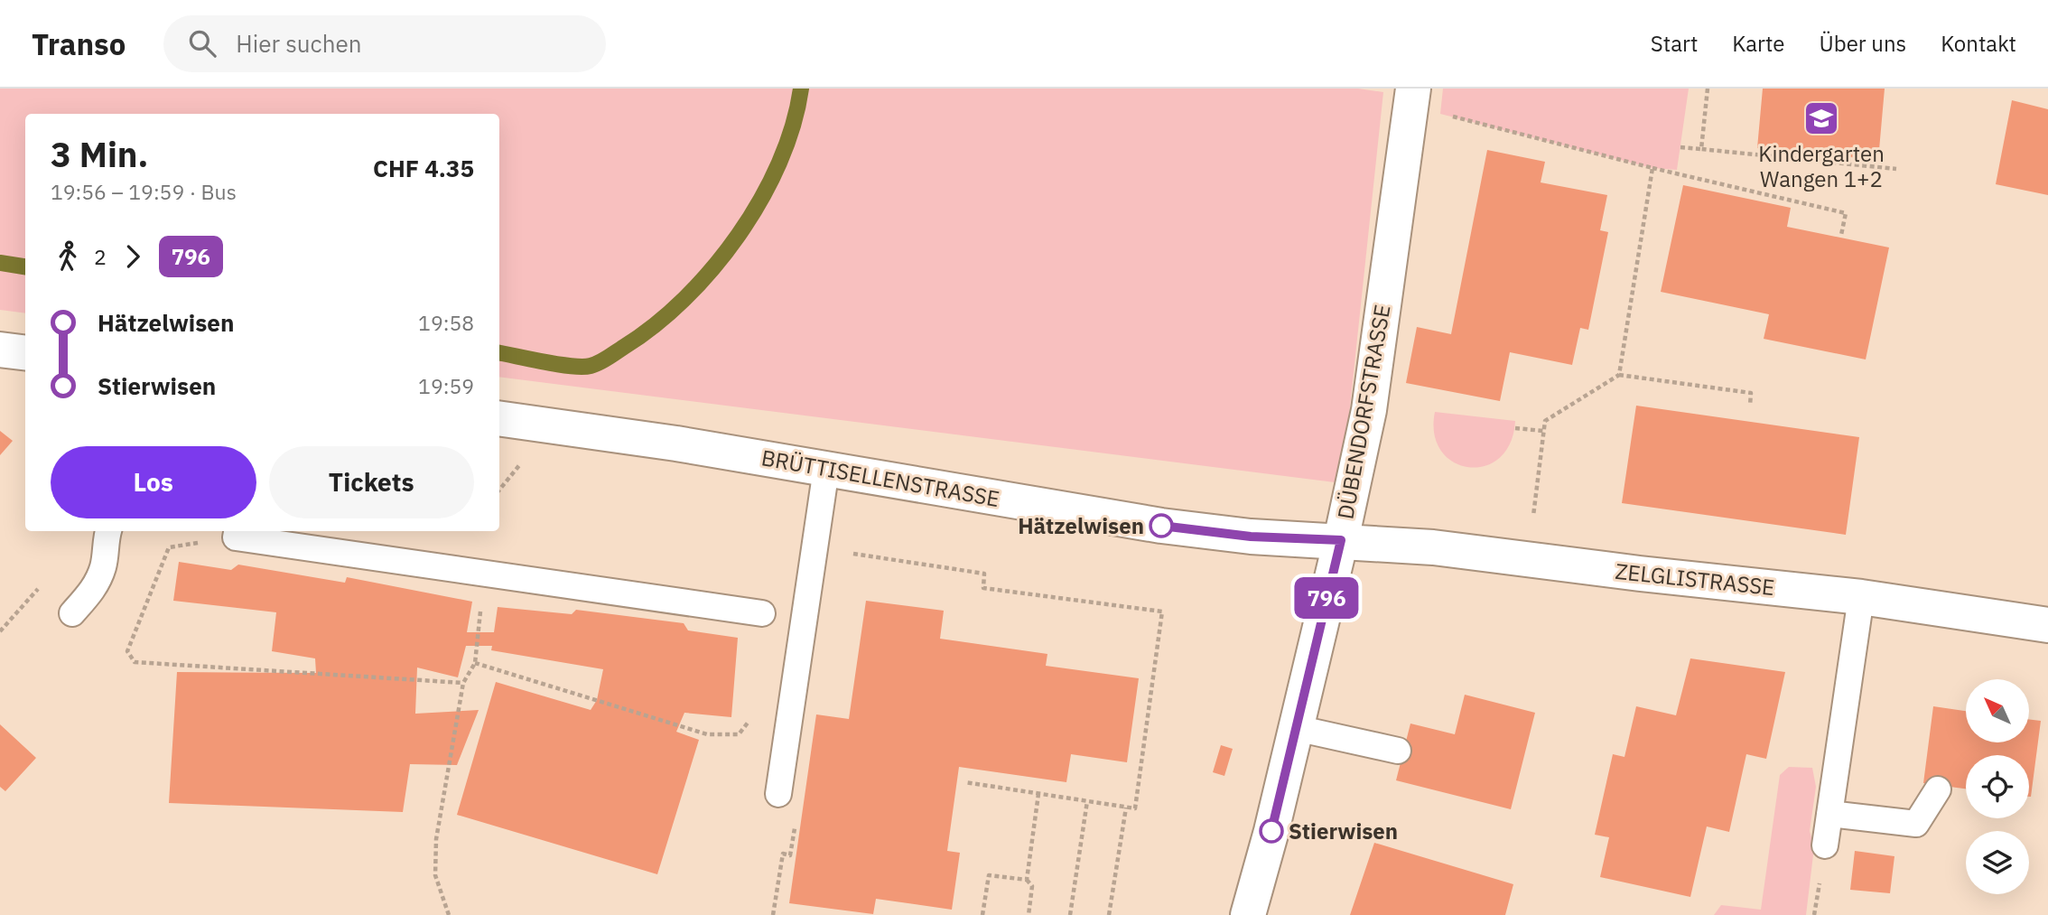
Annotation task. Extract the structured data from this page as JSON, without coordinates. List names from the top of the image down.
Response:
{
  "streets": {
    "street": ["DÜBENDORFSTRASSE", "BRÜTTISELLENSTRASSE", "ZELGLISTRASSE"]
  },
  "crossings": [
    ["DÜBENDORFSTRASSE", "BRÜTTISELLENSTRASSE"],
    ["DÜBENDORFSTRASSE", "ZELGLISTRASSE"],
    ["BRÜTTISELLENSTRASSE", "ZELGLISTRASSE"]
  ],
  "places": {
    "school or university": ["Kindergarten Wangen 1+2"],
    "other": ["Hätzelwisen", "Stierwisen"]
  },
  "lines": ["bus line 796"],
  "north": "top left",
  "page": {
    "header": "Transo",
    "search": "Hier suchen",
    "nav": [
      "Start",
      "Karte",
      "Über uns",
      "Kontakt"
    ],
    "on_map": "796",
    "heading": ["3 Min.", "19:56 – 19:59 · Bus", "CHF 4.35"],
    "legs": ["2", "796"],
    "list": [
      {
        "name": "Hätzelwisen",
        "value": "19:58"
      },
      {
        "name": "Stierwisen",
        "value": "19:59"
      }
    ],
    "buttons": ["Los", "Tickets"]
  }
}
